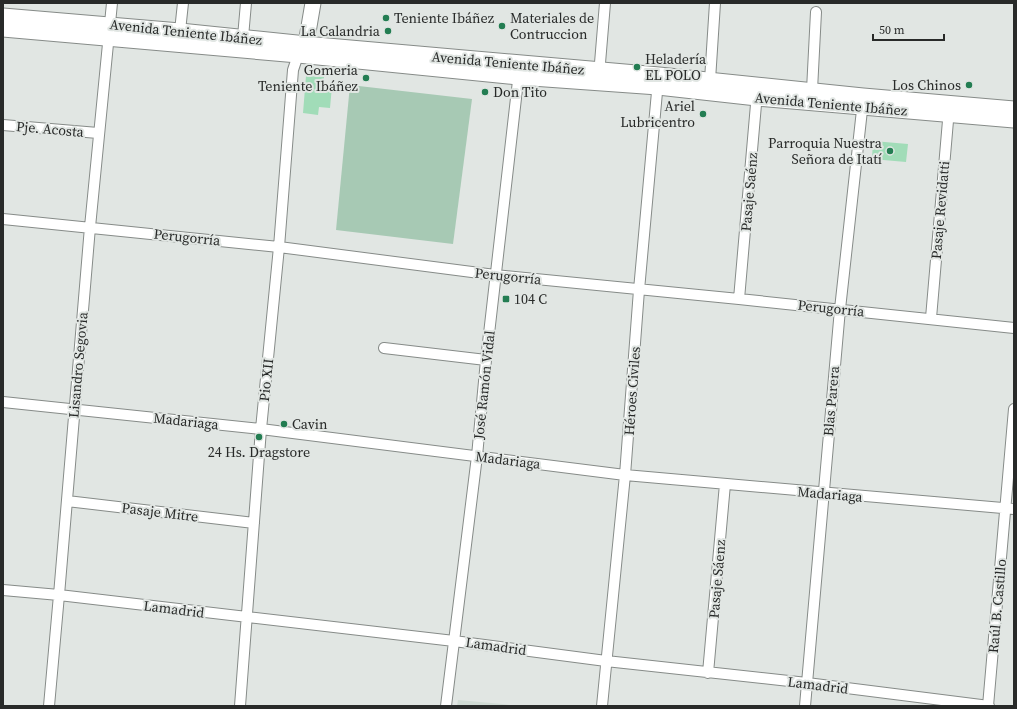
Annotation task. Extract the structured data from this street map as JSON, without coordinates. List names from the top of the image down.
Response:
{
  "streets": {
    "main road": ["Avenida Teniente Ibáñez"],
    "street": [
      "Pje. Acosta",
      "Pasaje Saénz",
      "Pasaje Revidatti",
      "Perugorría",
      "Lisandro Segovia",
      "Pio XII",
      "José Ramón Vidal",
      "Héroes Civiles",
      "Blas Parera",
      "Madariaga",
      "Pasaje Mitre",
      "Pasaje Sáenz",
      "Raúl B. Castillo",
      "Lamadrid"
    ]
  },
  "crossings": [
    ["Avenida Teniente Ibáñez", "Pasaje Saénz"],
    ["Avenida Teniente Ibáñez", "Pasaje Revidatti"],
    ["Avenida Teniente Ibáñez", "Lisandro Segovia"],
    ["Avenida Teniente Ibáñez", "Pio XII"],
    ["Avenida Teniente Ibáñez", "José Ramón Vidal"],
    ["Avenida Teniente Ibáñez", "Héroes Civiles"],
    ["Avenida Teniente Ibáñez", "Blas Parera"],
    ["Pje. Acosta", "Lisandro Segovia"],
    ["Pasaje Saénz", "Perugorría"],
    ["Pasaje Revidatti", "Perugorría"],
    ["Perugorría", "Lisandro Segovia"],
    ["Perugorría", "Pio XII"],
    ["Perugorría", "José Ramón Vidal"],
    ["Perugorría", "Héroes Civiles"],
    ["Perugorría", "Blas Parera"],
    ["Lisandro Segovia", "Madariaga"],
    ["Lisandro Segovia", "Pasaje Mitre"],
    ["Lisandro Segovia", "Lamadrid"],
    ["Pio XII", "Madariaga"],
    ["Pio XII", "Pasaje Mitre"],
    ["Pio XII", "Lamadrid"],
    ["José Ramón Vidal", "Madariaga"],
    ["José Ramón Vidal", "Lamadrid"],
    ["Héroes Civiles", "Madariaga"],
    ["Héroes Civiles", "Lamadrid"],
    ["Blas Parera", "Madariaga"],
    ["Blas Parera", "Lamadrid"],
    ["Madariaga", "Pasaje Sáenz"],
    ["Madariaga", "Raúl B. Castillo"],
    ["Pasaje Sáenz", "Lamadrid"],
    ["Raúl B. Castillo", "Lamadrid"]
  ],
  "places": {
    "other": [
      "Teniente Ibáñez",
      "Materiales de Contruccion",
      "La Calandria",
      "Heladería EL POLO",
      "Gomeria Teniente Ibáñez",
      "Los Chinos",
      "Don Tito",
      "Ariel Lubricentro",
      "Parroquia Nuestra Señora de Itatí",
      "Cavin",
      "24 Hs. Dragstore"
    ],
    "transit": ["104 C"]
  },
  "scale_bar": "50 m"
}
